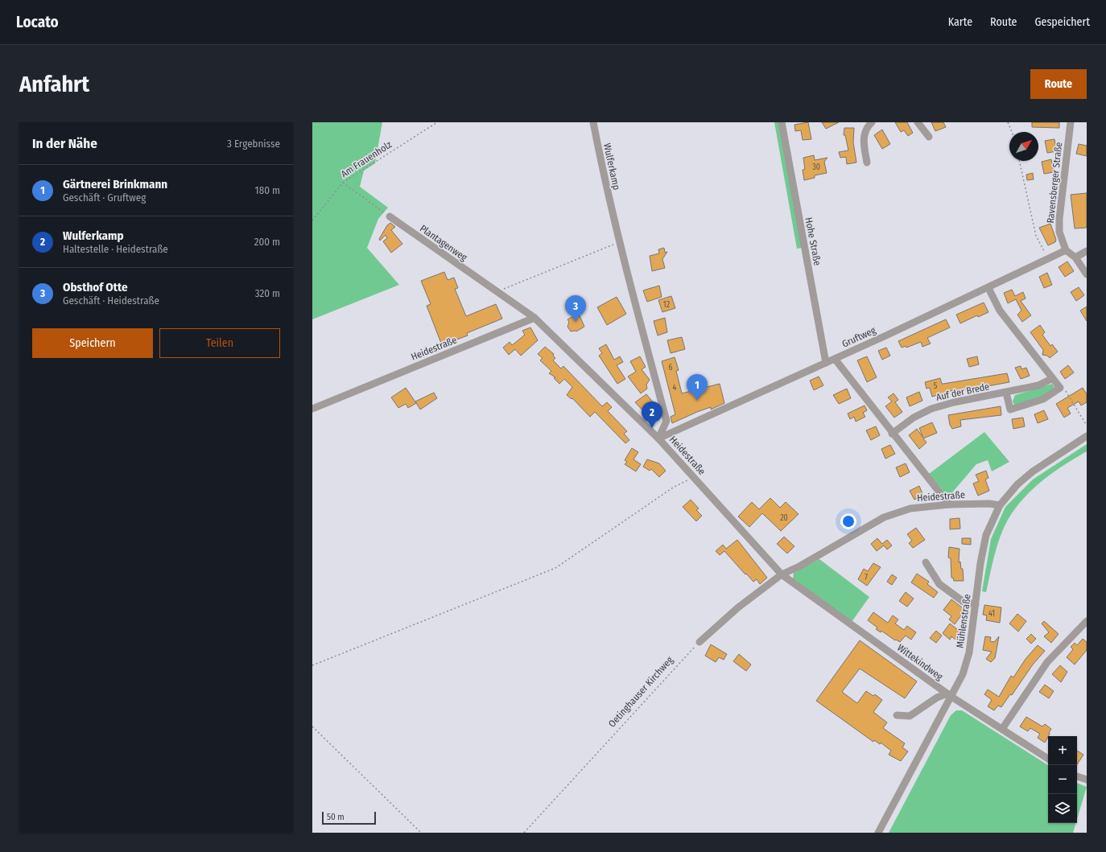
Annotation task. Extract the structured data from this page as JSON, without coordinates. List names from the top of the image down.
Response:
{
  "streets": {
    "street": [
      "Wulferkamp",
      "Ravensberger Straße",
      "Hohe Straße",
      "Plantagenweg",
      "Gruftweg",
      "Heidestraße",
      "Auf der Brede",
      "Mühlenstraße",
      "Wittekindweg"
    ],
    "path": ["Am Frauenholz", "Oetinghauser Kirchweg"]
  },
  "crossings": [
    ["Wulferkamp", "Gruftweg"],
    ["Wulferkamp", "Heidestraße"],
    ["Ravensberger Straße", "Gruftweg"],
    ["Hohe Straße", "Gruftweg"],
    ["Plantagenweg", "Heidestraße"],
    ["Gruftweg", "Heidestraße"],
    ["Heidestraße", "Mühlenstraße"],
    ["Heidestraße", "Wittekindweg"],
    ["Mühlenstraße", "Wittekindweg"]
  ],
  "house_numbers": [
    "30",
    "12",
    "6",
    "5",
    "4",
    "20",
    "7",
    "41"
  ],
  "scale_bar": "50 m",
  "north": "top right",
  "page": {
    "header": "Locato",
    "nav": ["Karte", "Route", "Gespeichert"],
    "buttons": [
      "Route",
      ["Speichern", "Teilen"]
    ],
    "title": "Anfahrt",
    "heading": ["In der Nähe", "3 Ergebnisse"],
    "list": [
      {
        "mark": "1",
        "name": "Gärtnerei Brinkmann",
        "note": "Geschäft · Gruftweg",
        "value": "180 m"
      },
      {
        "mark": "2",
        "name": "Wulferkamp",
        "note": "Haltestelle · Heidestraße",
        "value": "200 m"
      },
      {
        "mark": "3",
        "name": "Obsthof Otte",
        "note": "Geschäft · Heidestraße",
        "value": "320 m"
      }
    ],
    "pins": ["3", "1", "2"],
    "map_buttons": ["+", "−"],
    "scale": "50 m"
  }
}
